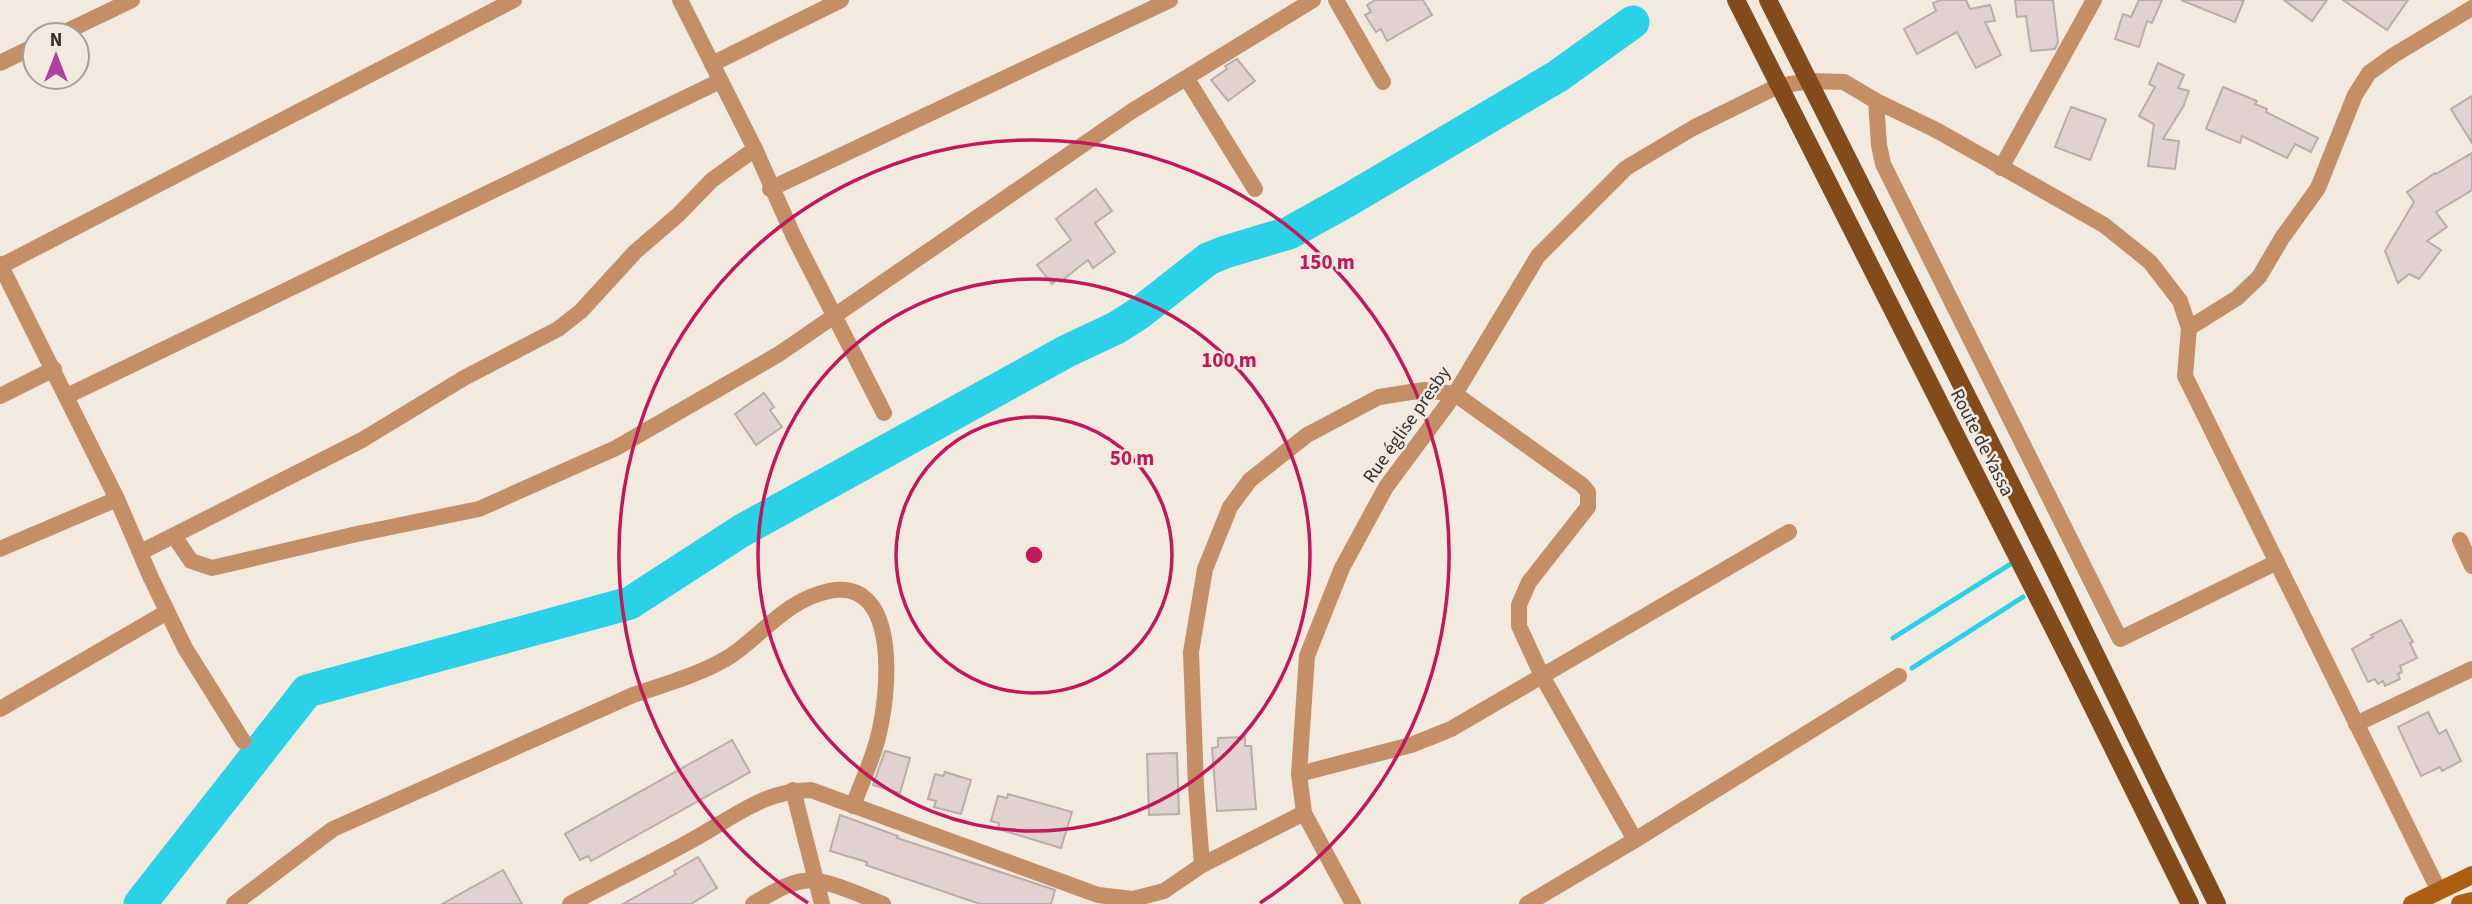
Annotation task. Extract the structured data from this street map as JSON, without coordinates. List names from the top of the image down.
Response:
{
  "streets": {
    "main road": ["Route de Yassa"],
    "street": ["Rue église presby"]
  },
  "crossings": [
    ["Rue église presby", "Route de Yassa"]
  ],
  "north": "top",
  "rings": ["150 m", "100 m", "50 m"]
}
